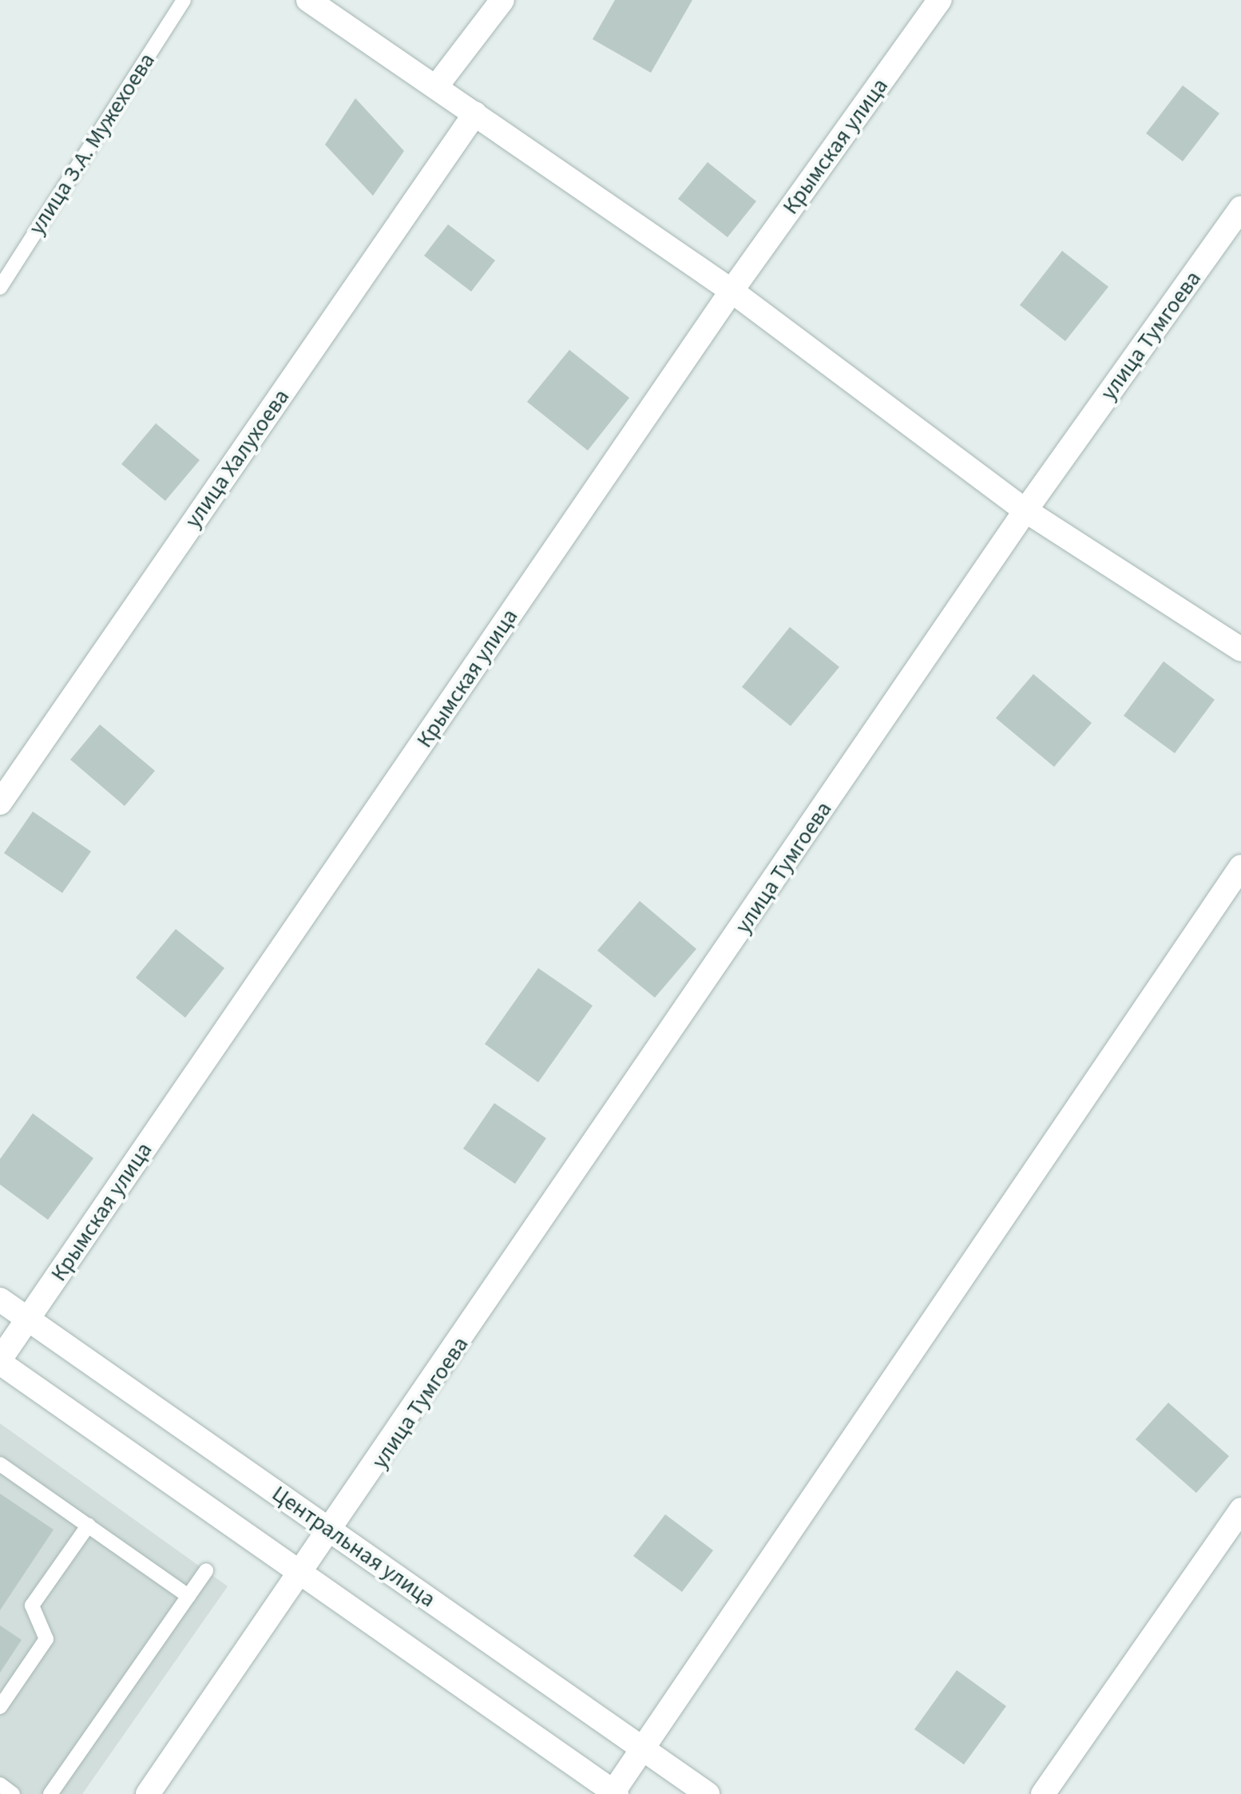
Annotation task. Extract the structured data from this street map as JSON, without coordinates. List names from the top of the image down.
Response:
{
  "streets": {
    "street": [
      "Крымская улица",
      "улица Тумгоева",
      "улица Халухоева",
      "Центральная улица"
    ],
    "lane": ["улица З.А. Мужехоева"]
  },
  "crossings": [
    ["Крымская улица", "Центральная улица"],
    ["улица Тумгоева", "Центральная улица"]
  ]
}
